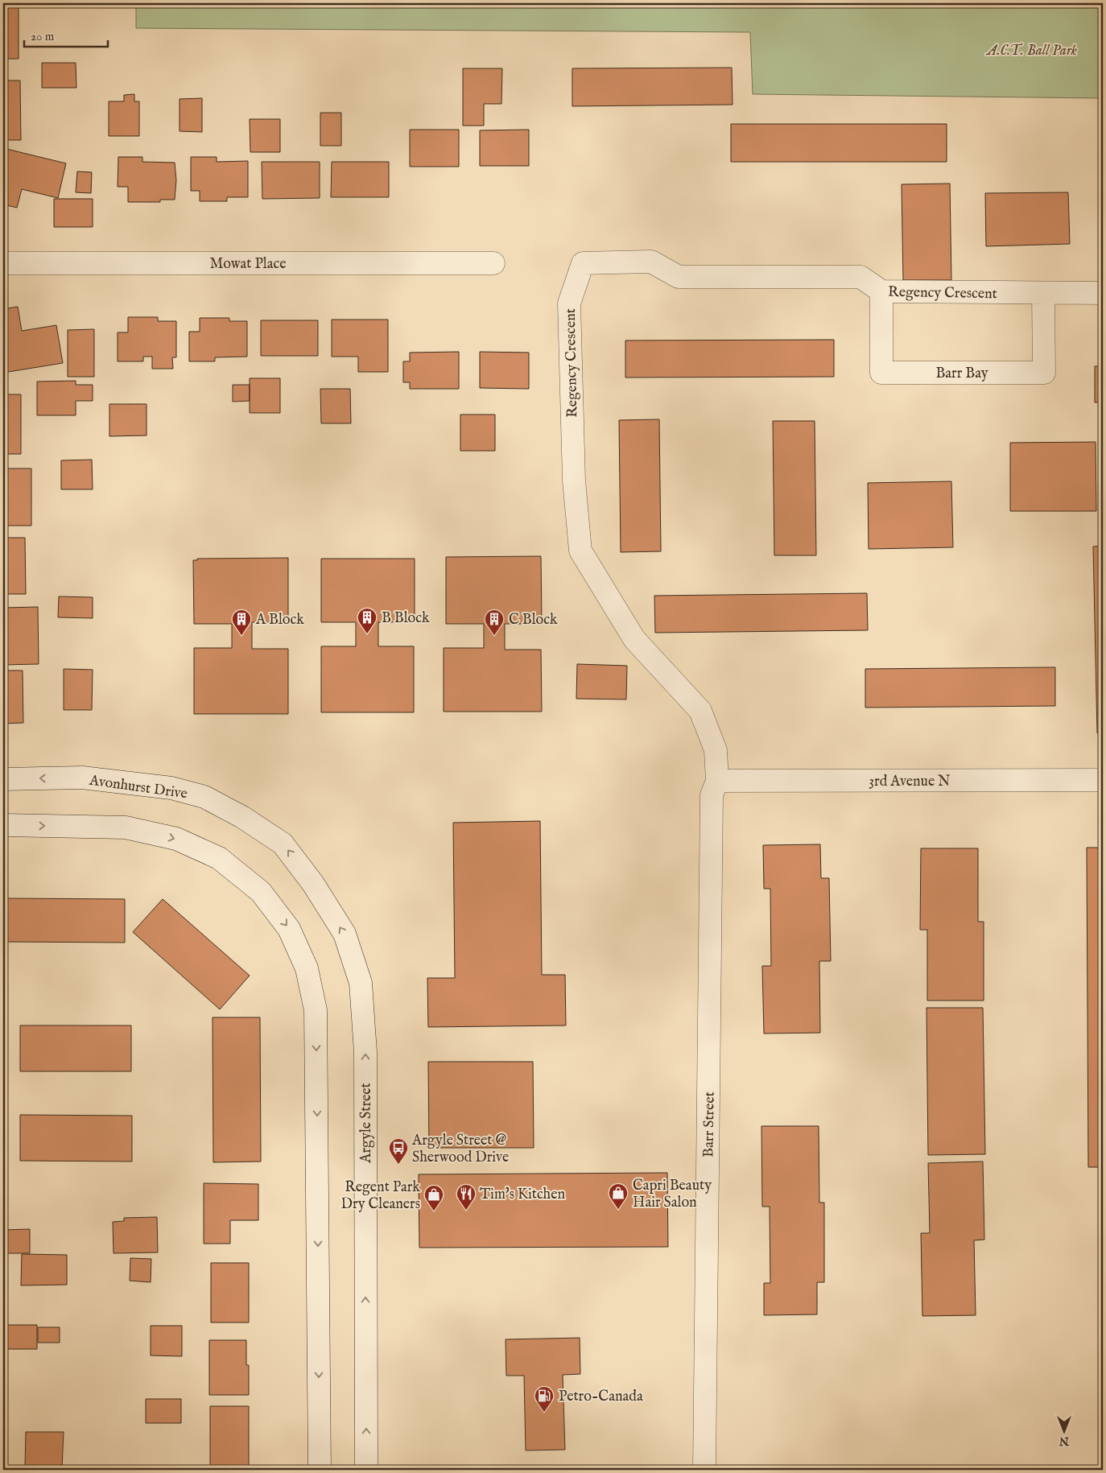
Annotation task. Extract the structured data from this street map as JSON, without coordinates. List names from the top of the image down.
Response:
{
  "streets": {
    "street": [
      "Mowat Place",
      "Regency Crescent",
      "Barr Bay",
      "3rd Avenue N",
      "Avonhurst Drive",
      "Argyle Street",
      "Barr Street"
    ]
  },
  "crossings": [
    ["Regency Crescent", "Barr Bay"],
    ["Regency Crescent", "3rd Avenue N"],
    ["Regency Crescent", "Barr Street"],
    ["3rd Avenue N", "Barr Street"],
    ["Avonhurst Drive", "Argyle Street"]
  ],
  "one_way": ["Avonhurst Drive", "Argyle Street"],
  "parks": ["A.C.T. Ball Park"],
  "places": {
    "building": ["B Block", "A Block", "C Block"],
    "bus stop": ["Argyle Street @ Sherwood Drive"],
    "shop": ["Capri Beauty Hair Salon", "Regent Park Dry Cleaners"],
    "restaurant": ["Tim's Kitchen"],
    "fuel station": ["Petro-Canada"]
  },
  "scale_bar": "20 m",
  "north": "bottom"
}
